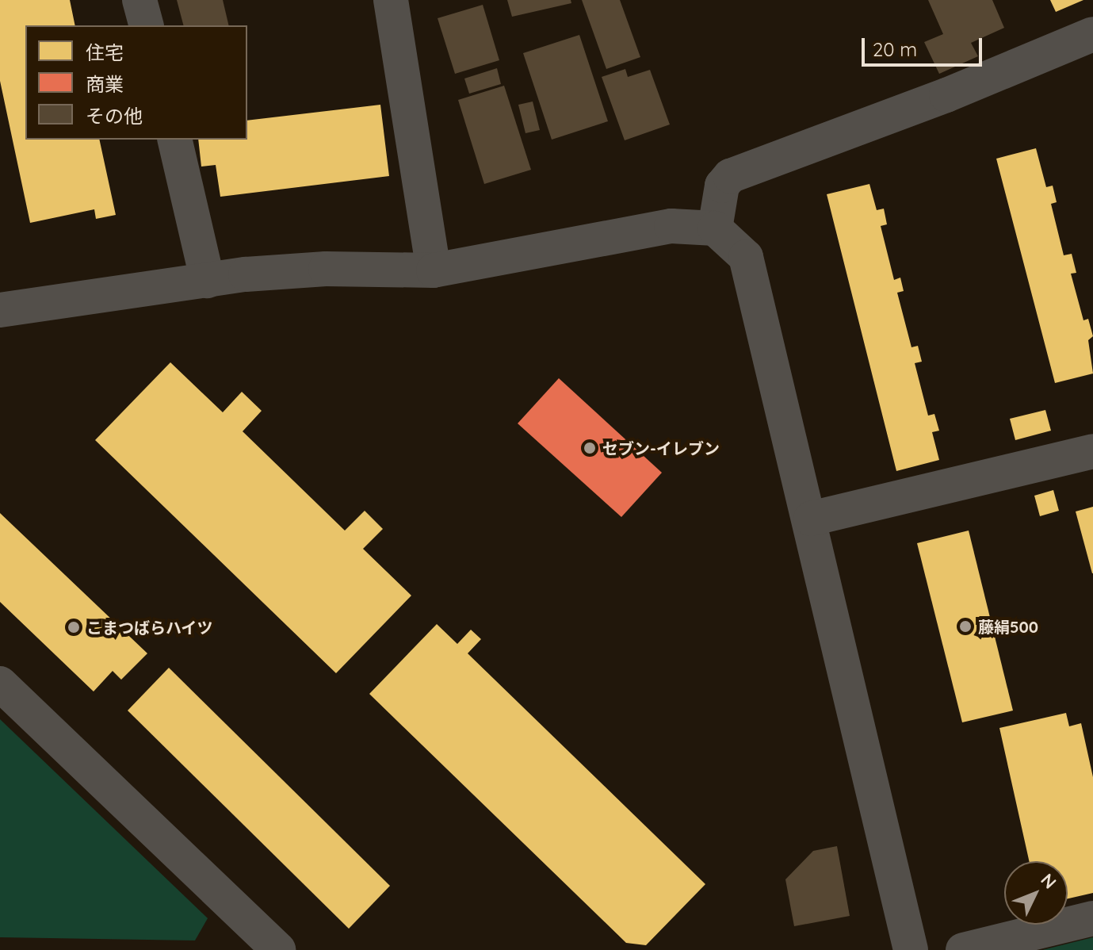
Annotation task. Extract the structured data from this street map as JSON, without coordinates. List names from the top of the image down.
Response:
{
  "places": ["セブン-イレブン", "藤絹500", "こまつばらハイツ"],
  "legend": ["住宅", "商業", "その他"],
  "scale_bar": "20 m",
  "north": "top right"
}
